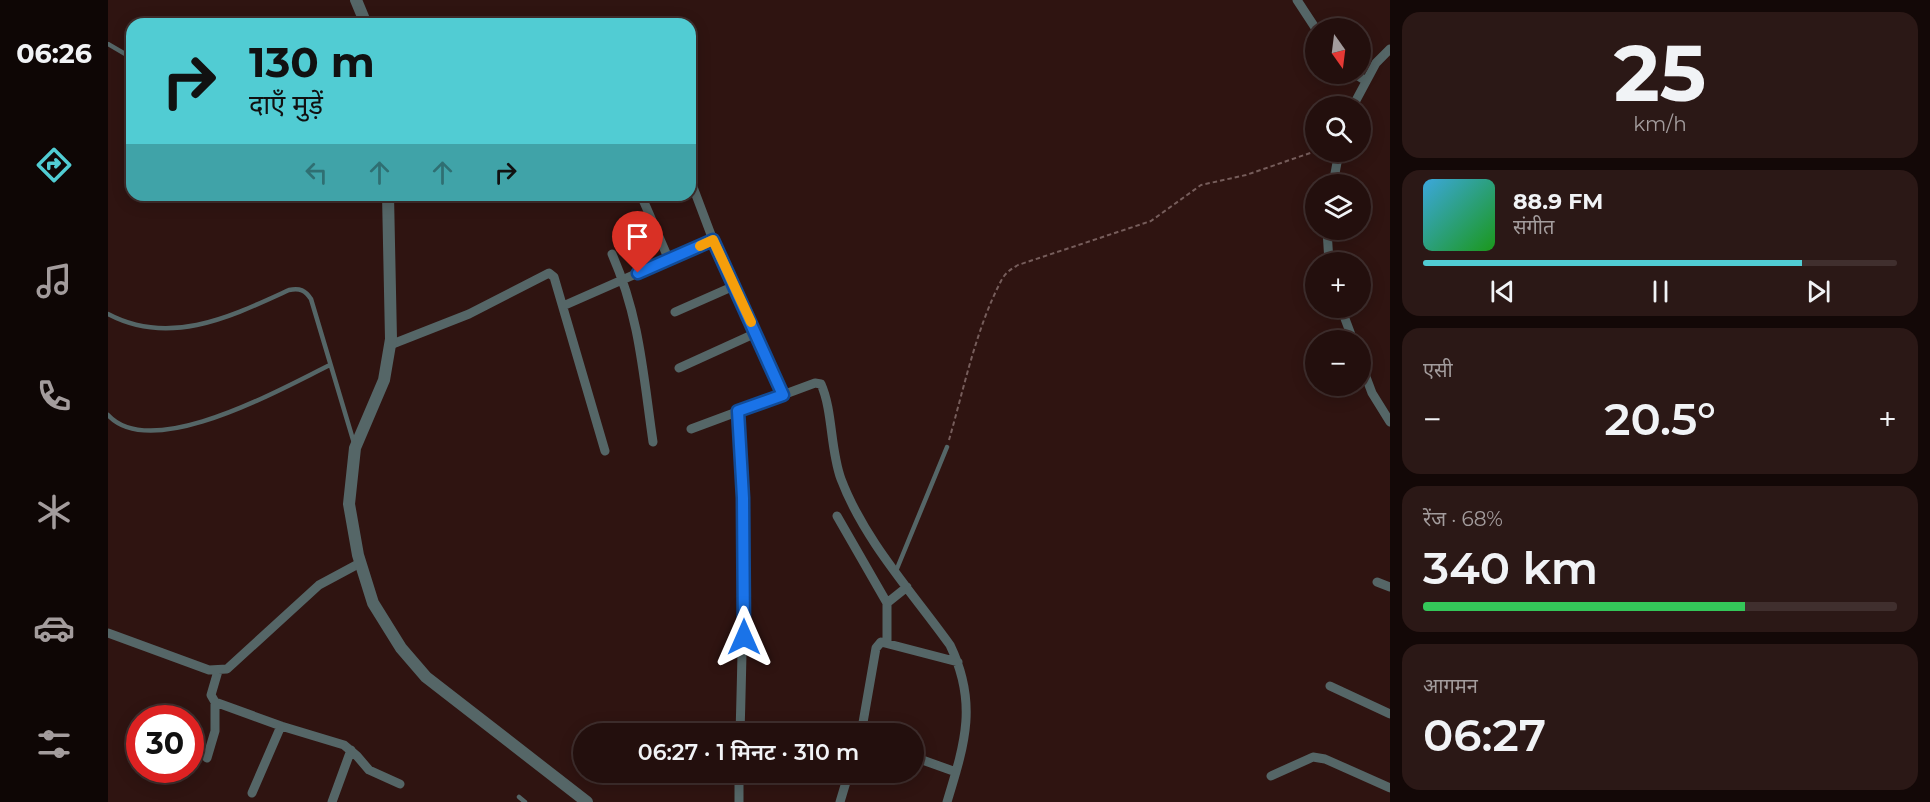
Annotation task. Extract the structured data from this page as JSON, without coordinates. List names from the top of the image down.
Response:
{
  "north": "bottom",
  "page": {
    "tabs": "06:26",
    "tile": [
      ["25", "km/h"],
      "एसी",
      ["रेंज · 68%", "340 km"],
      ["आगमन", "06:27"]
    ],
    "map_buttons": ["+", "−"],
    "turn": ["130 m", "दाएँ मुड़ें"],
    "song": ["88.9 FM", "संगीत"],
    "heat": ["−", "20.5°", "+"],
    "limit": "30",
    "trip": "06:27 · 1 मिनट · 310 m"
  }
}
